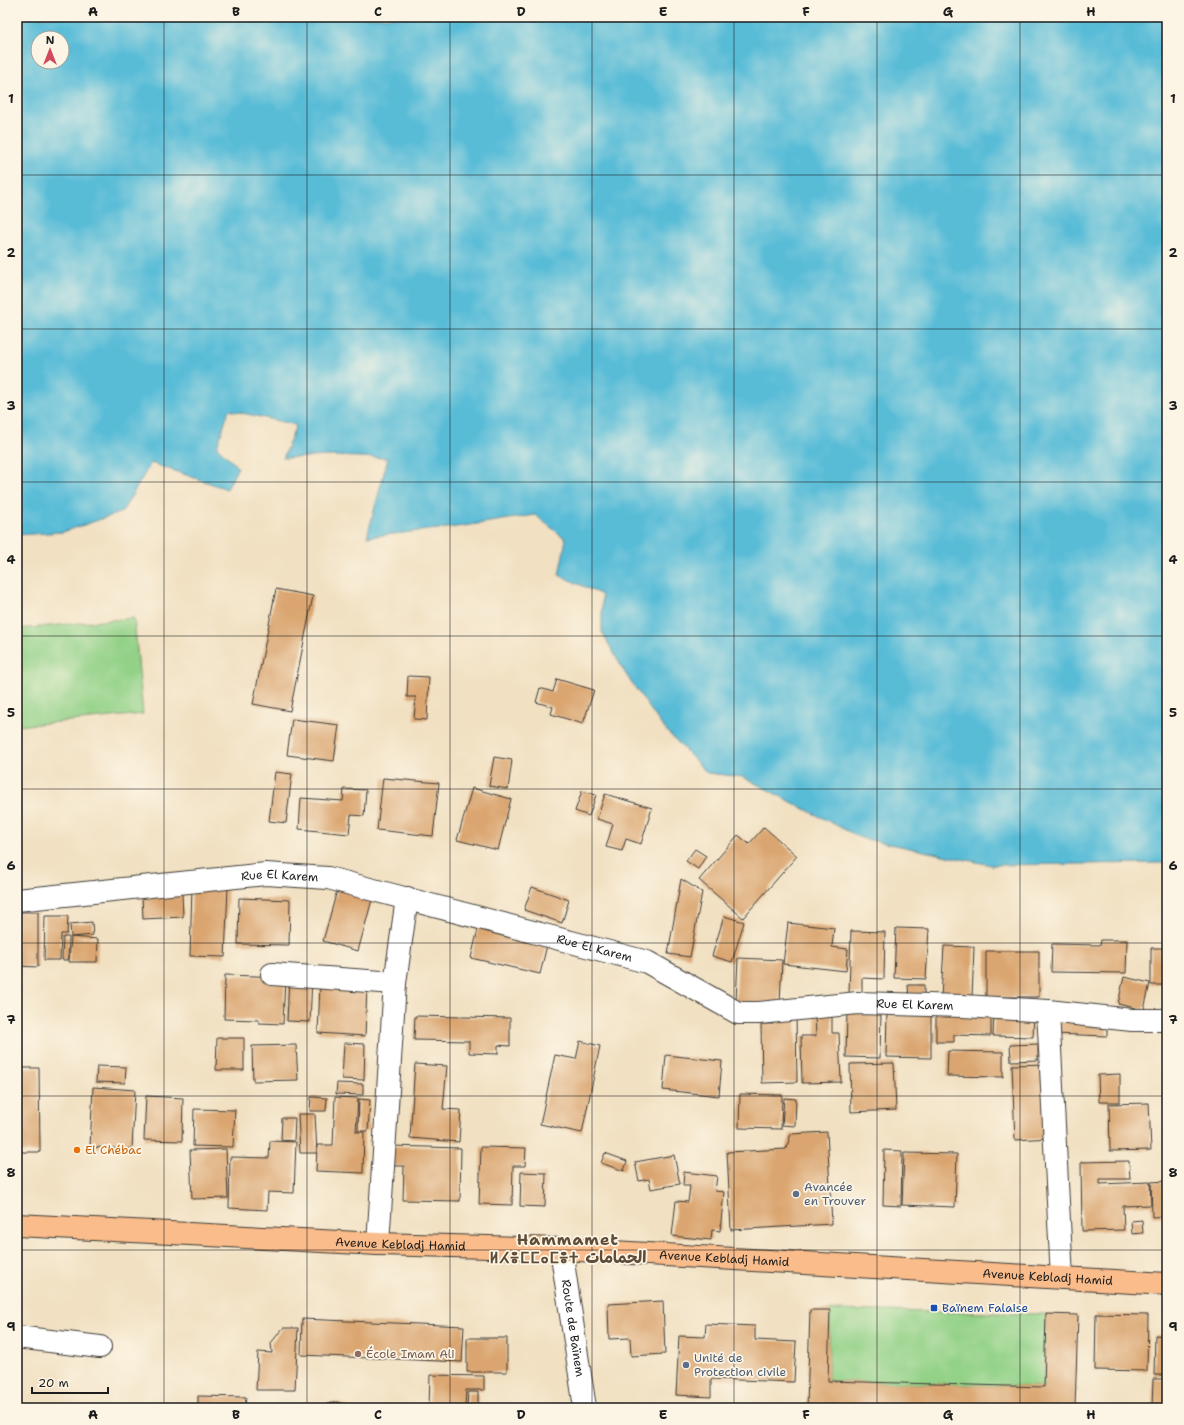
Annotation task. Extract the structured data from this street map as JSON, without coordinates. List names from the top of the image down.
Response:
{
  "streets": {
    "main road": ["Avenue Kebladj Hamid"],
    "street": ["Rue El Karem", "Route de Baïnem"]
  },
  "crossings": [
    ["Avenue Kebladj Hamid", "Route de Baïnem"]
  ],
  "districts": ["Hammamet ⵍⵃⴻⵎⵎⴰⵎⴻⵜ الحمامات"],
  "places": {
    "other": [
      "El Chébac",
      "Avancée en Trouver",
      "École Imam Ali",
      "Unité de Protection civile"
    ],
    "transit": ["Baïnem Falaise"]
  },
  "scale_bar": "20 m",
  "north": "top",
  "grid": {
    "columns": [
      "A",
      "B",
      "C",
      "D",
      "E",
      "F",
      "G",
      "H"
    ],
    "rows": [
      "1",
      "2",
      "3",
      "4",
      "5",
      "6",
      "7",
      "8",
      "9"
    ]
  }
}
